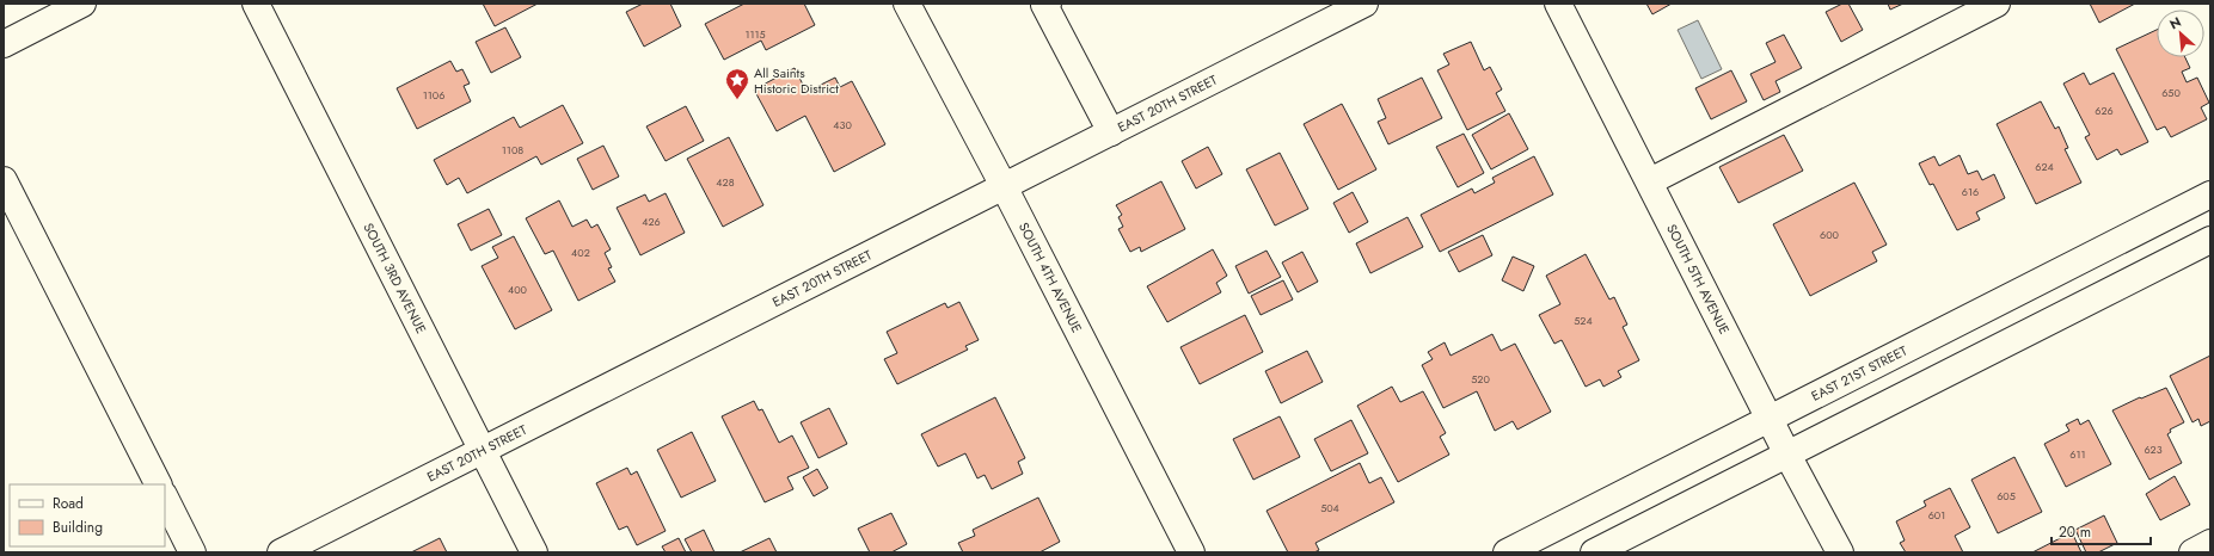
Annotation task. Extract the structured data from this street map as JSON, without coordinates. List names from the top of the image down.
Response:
{
  "streets": {
    "street": [
      "EAST 20TH STREET",
      "SOUTH 4TH AVENUE",
      "SOUTH 3RD AVENUE",
      "SOUTH 5TH AVENUE",
      "EAST 21ST STREET"
    ]
  },
  "crossings": [
    ["EAST 20TH STREET", "SOUTH 4TH AVENUE"],
    ["EAST 20TH STREET", "SOUTH 3RD AVENUE"],
    ["SOUTH 5TH AVENUE", "EAST 21ST STREET"]
  ],
  "places": {
    "place": ["All Saints Historic District"]
  },
  "house_numbers": [
    "1115",
    "650",
    "1106",
    "626",
    "430",
    "1108",
    "624",
    "428",
    "616",
    "426",
    "600",
    "402",
    "400",
    "524",
    "520",
    "623",
    "611",
    "605",
    "504",
    "601"
  ],
  "legend": ["Road", "Building"],
  "scale_bar": "20 m",
  "north": "top left"
}
